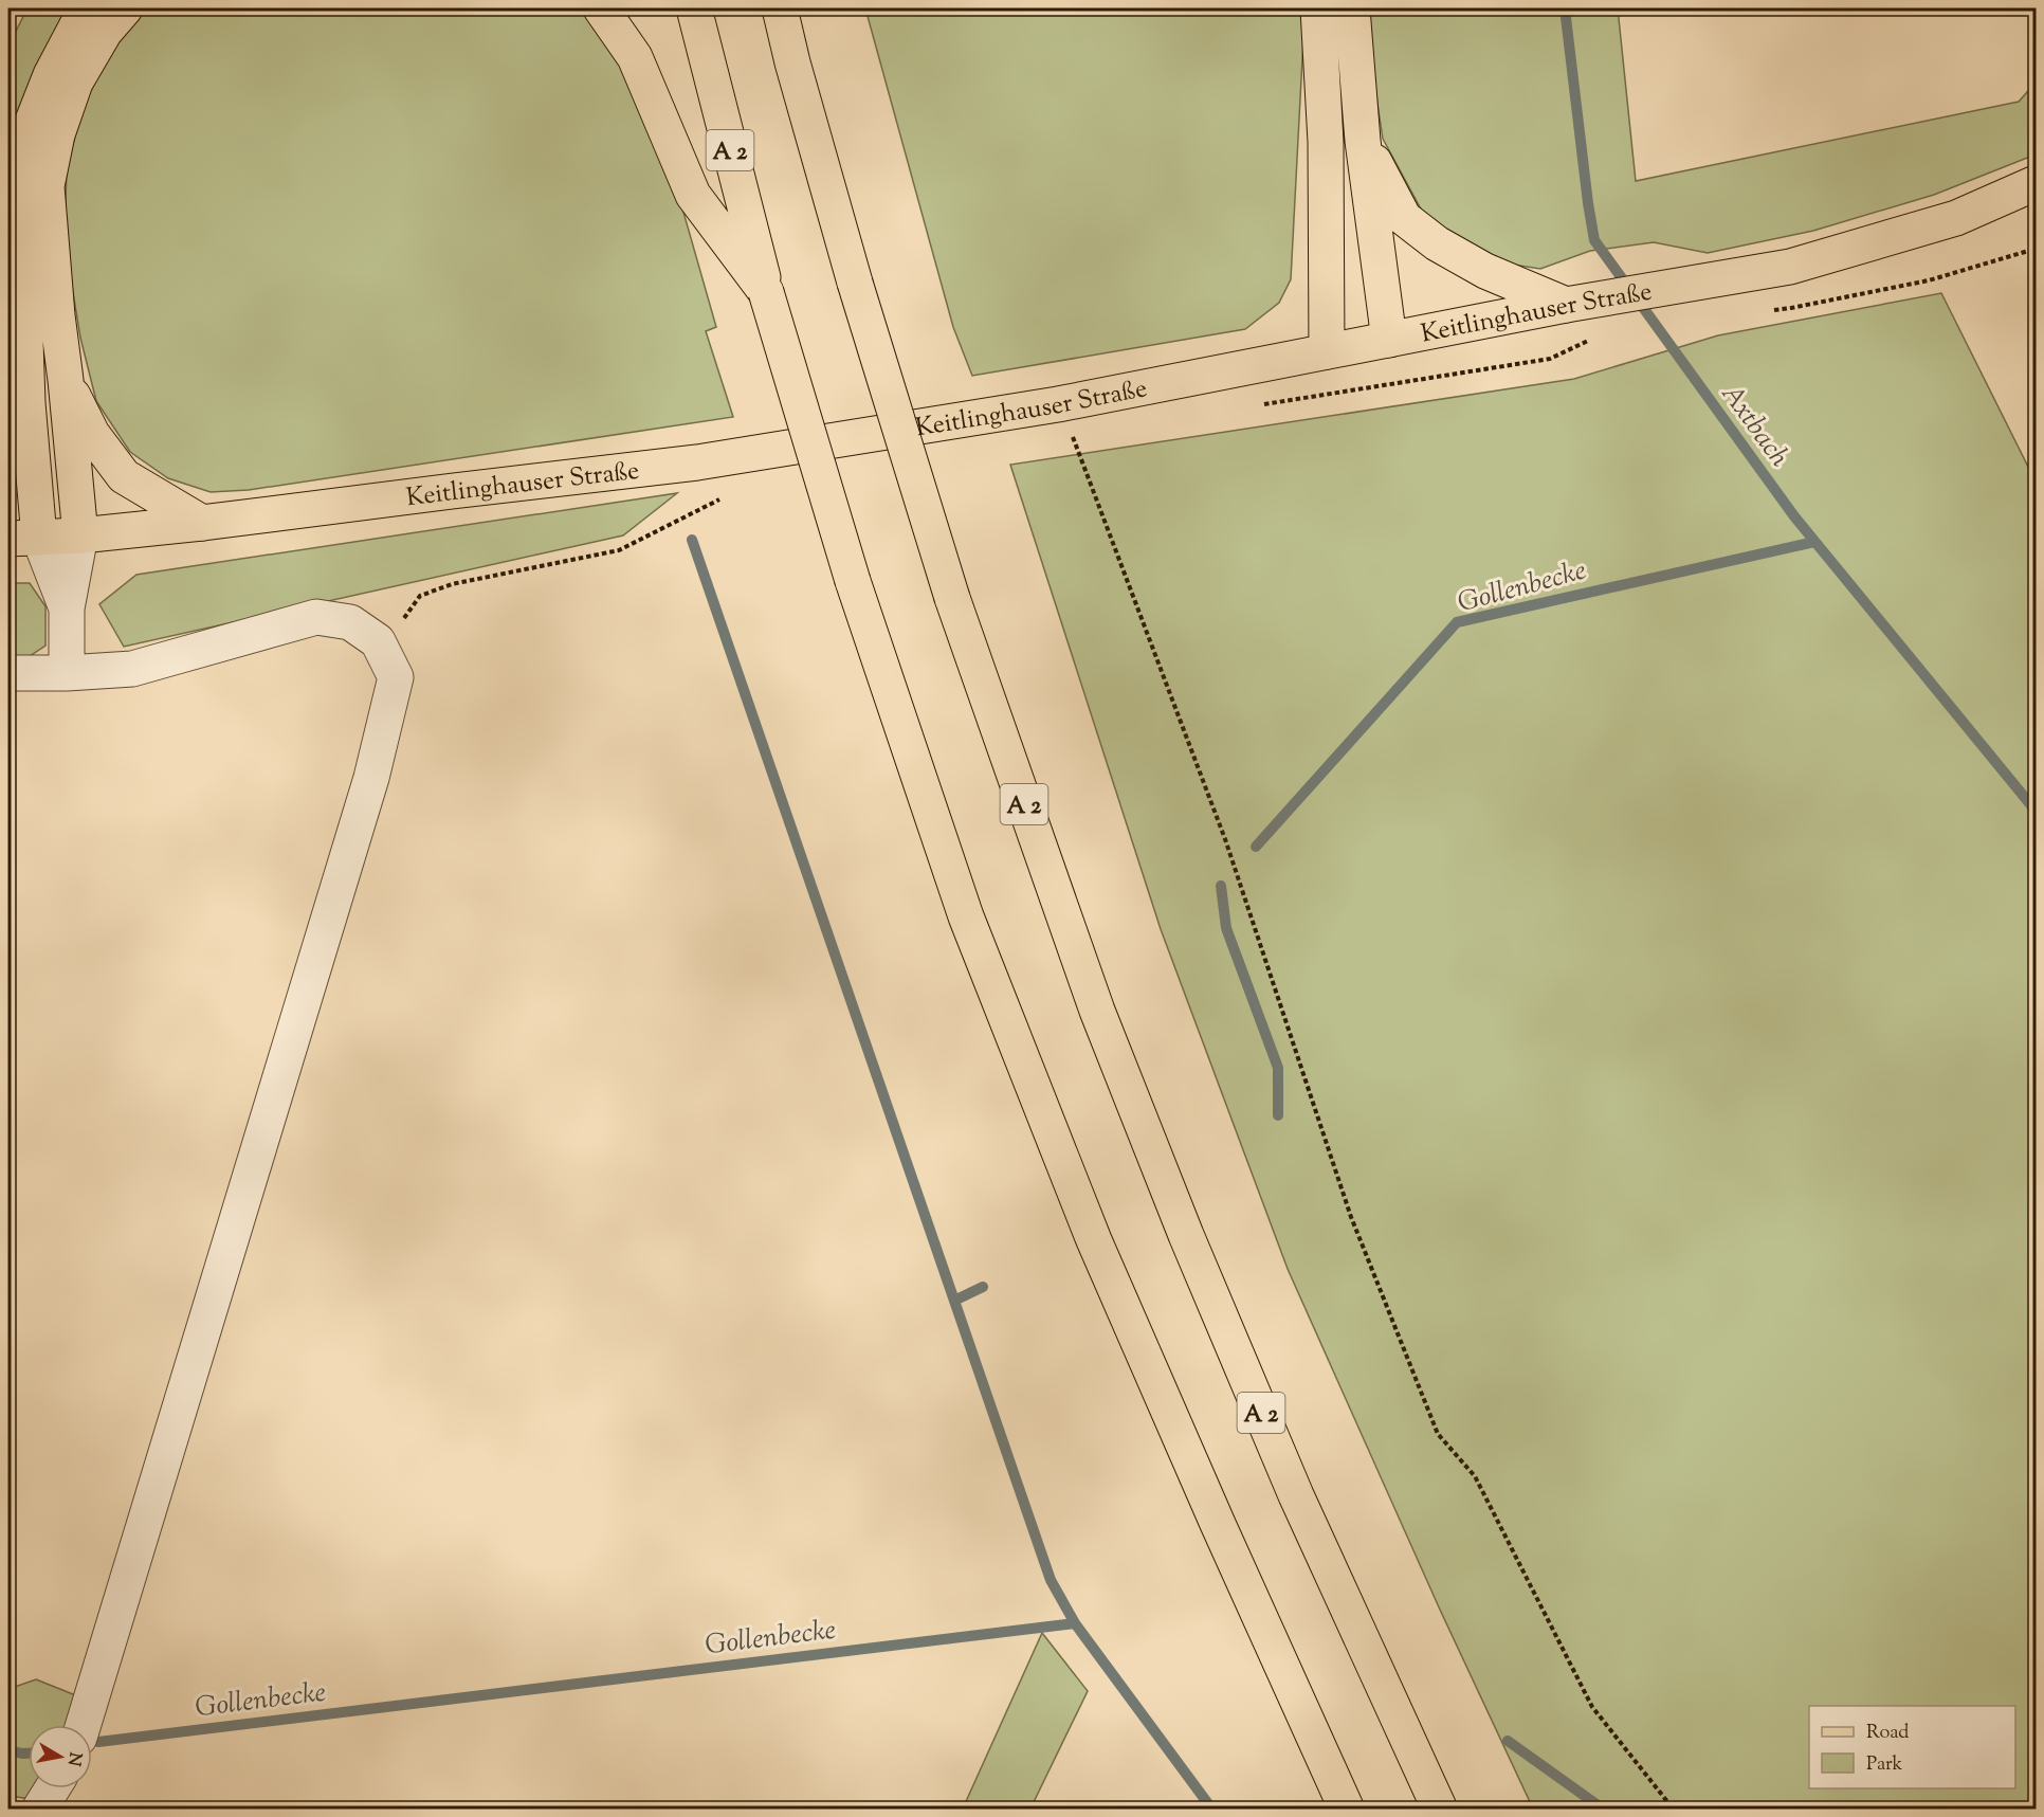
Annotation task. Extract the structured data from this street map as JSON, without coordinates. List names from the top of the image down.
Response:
{
  "streets": {
    "main road": ["A 2", "Keitlinghauser Straße"]
  },
  "water": ["Axtbach", "Gollenbecke"],
  "legend": ["Road", "Park"],
  "north": "right"
}
